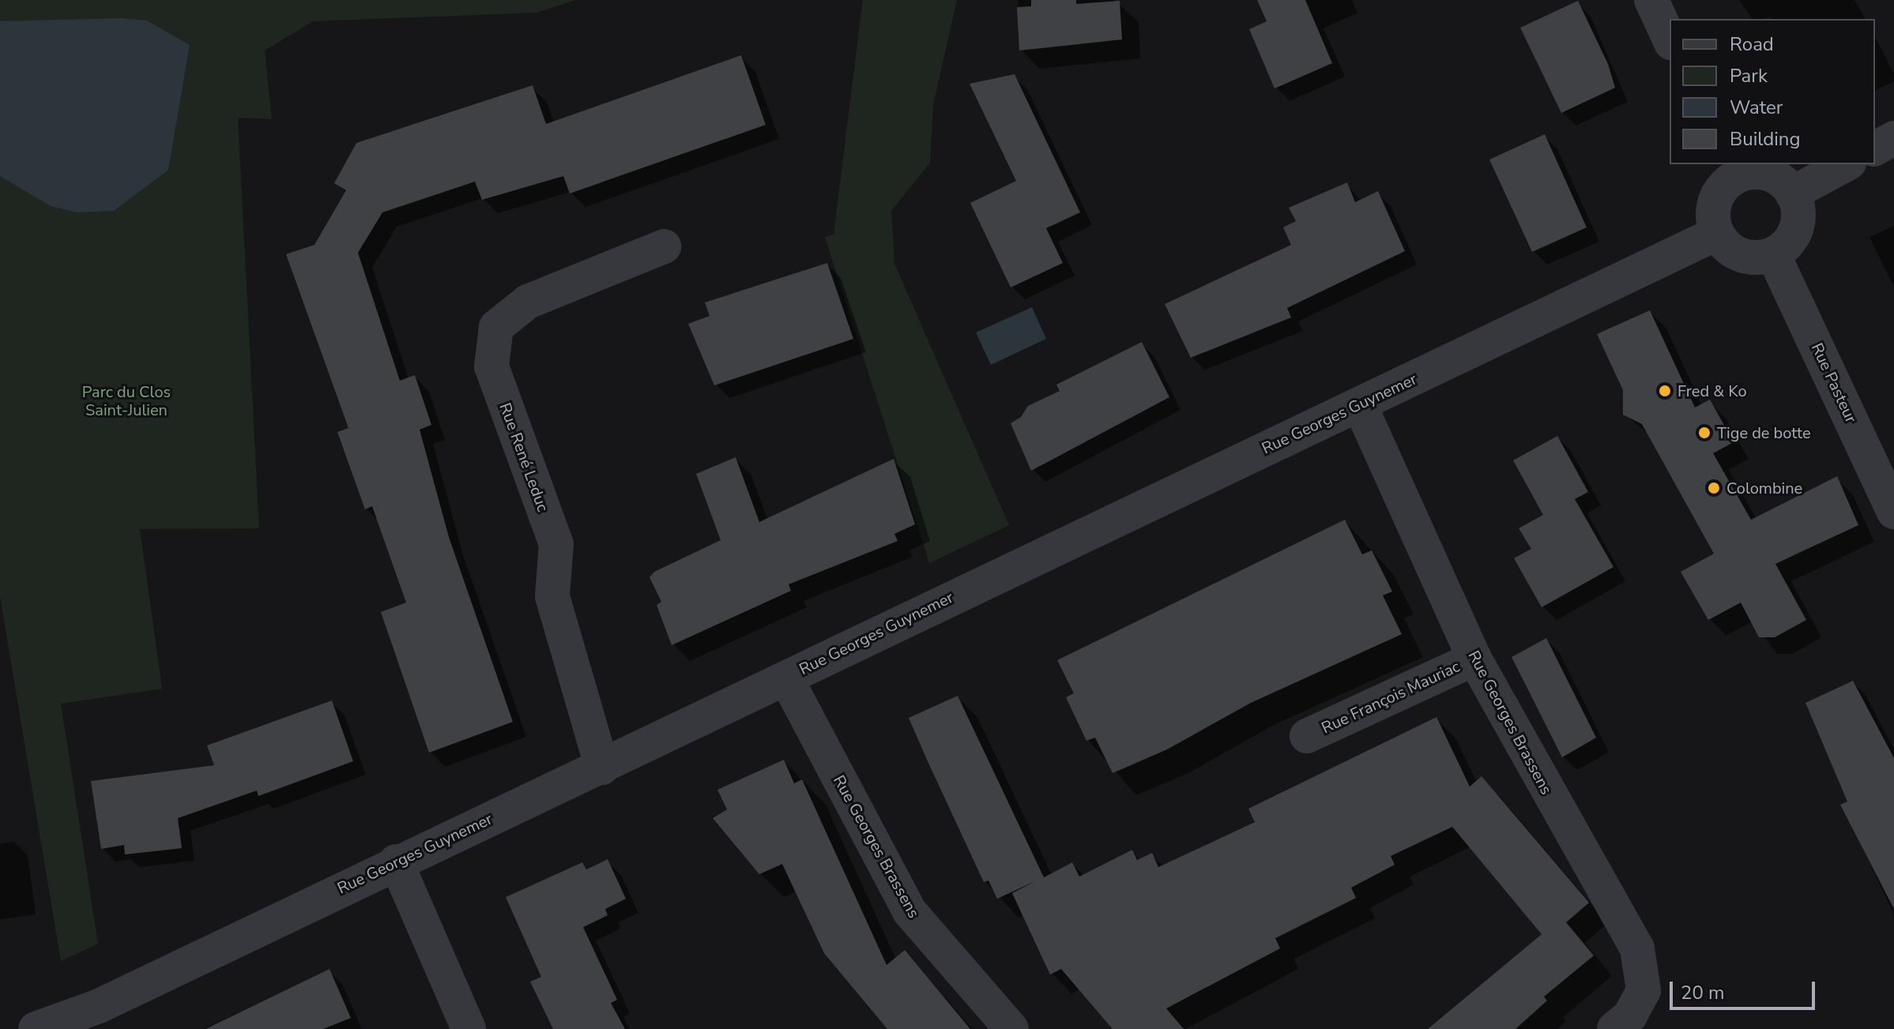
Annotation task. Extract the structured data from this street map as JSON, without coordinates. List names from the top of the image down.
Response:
{
  "streets": {
    "street": [
      "Rue Pasteur",
      "Rue Georges Guynemer",
      "Rue René Leduc",
      "Rue François Mauriac",
      "Rue Georges Brassens"
    ]
  },
  "crossings": [
    ["Rue Pasteur", "Rue Georges Guynemer"],
    ["Rue Georges Guynemer", "Rue René Leduc"],
    ["Rue Georges Guynemer", "Rue Georges Brassens"],
    ["Rue François Mauriac", "Rue Georges Brassens"]
  ],
  "parks": ["Parc du Clos Saint-Julien"],
  "places": ["Fred & Ko", "Tige de botte", "Colombine"],
  "legend": [
    "Road",
    "Park",
    "Water",
    "Building"
  ],
  "scale_bar": "20 m"
}
